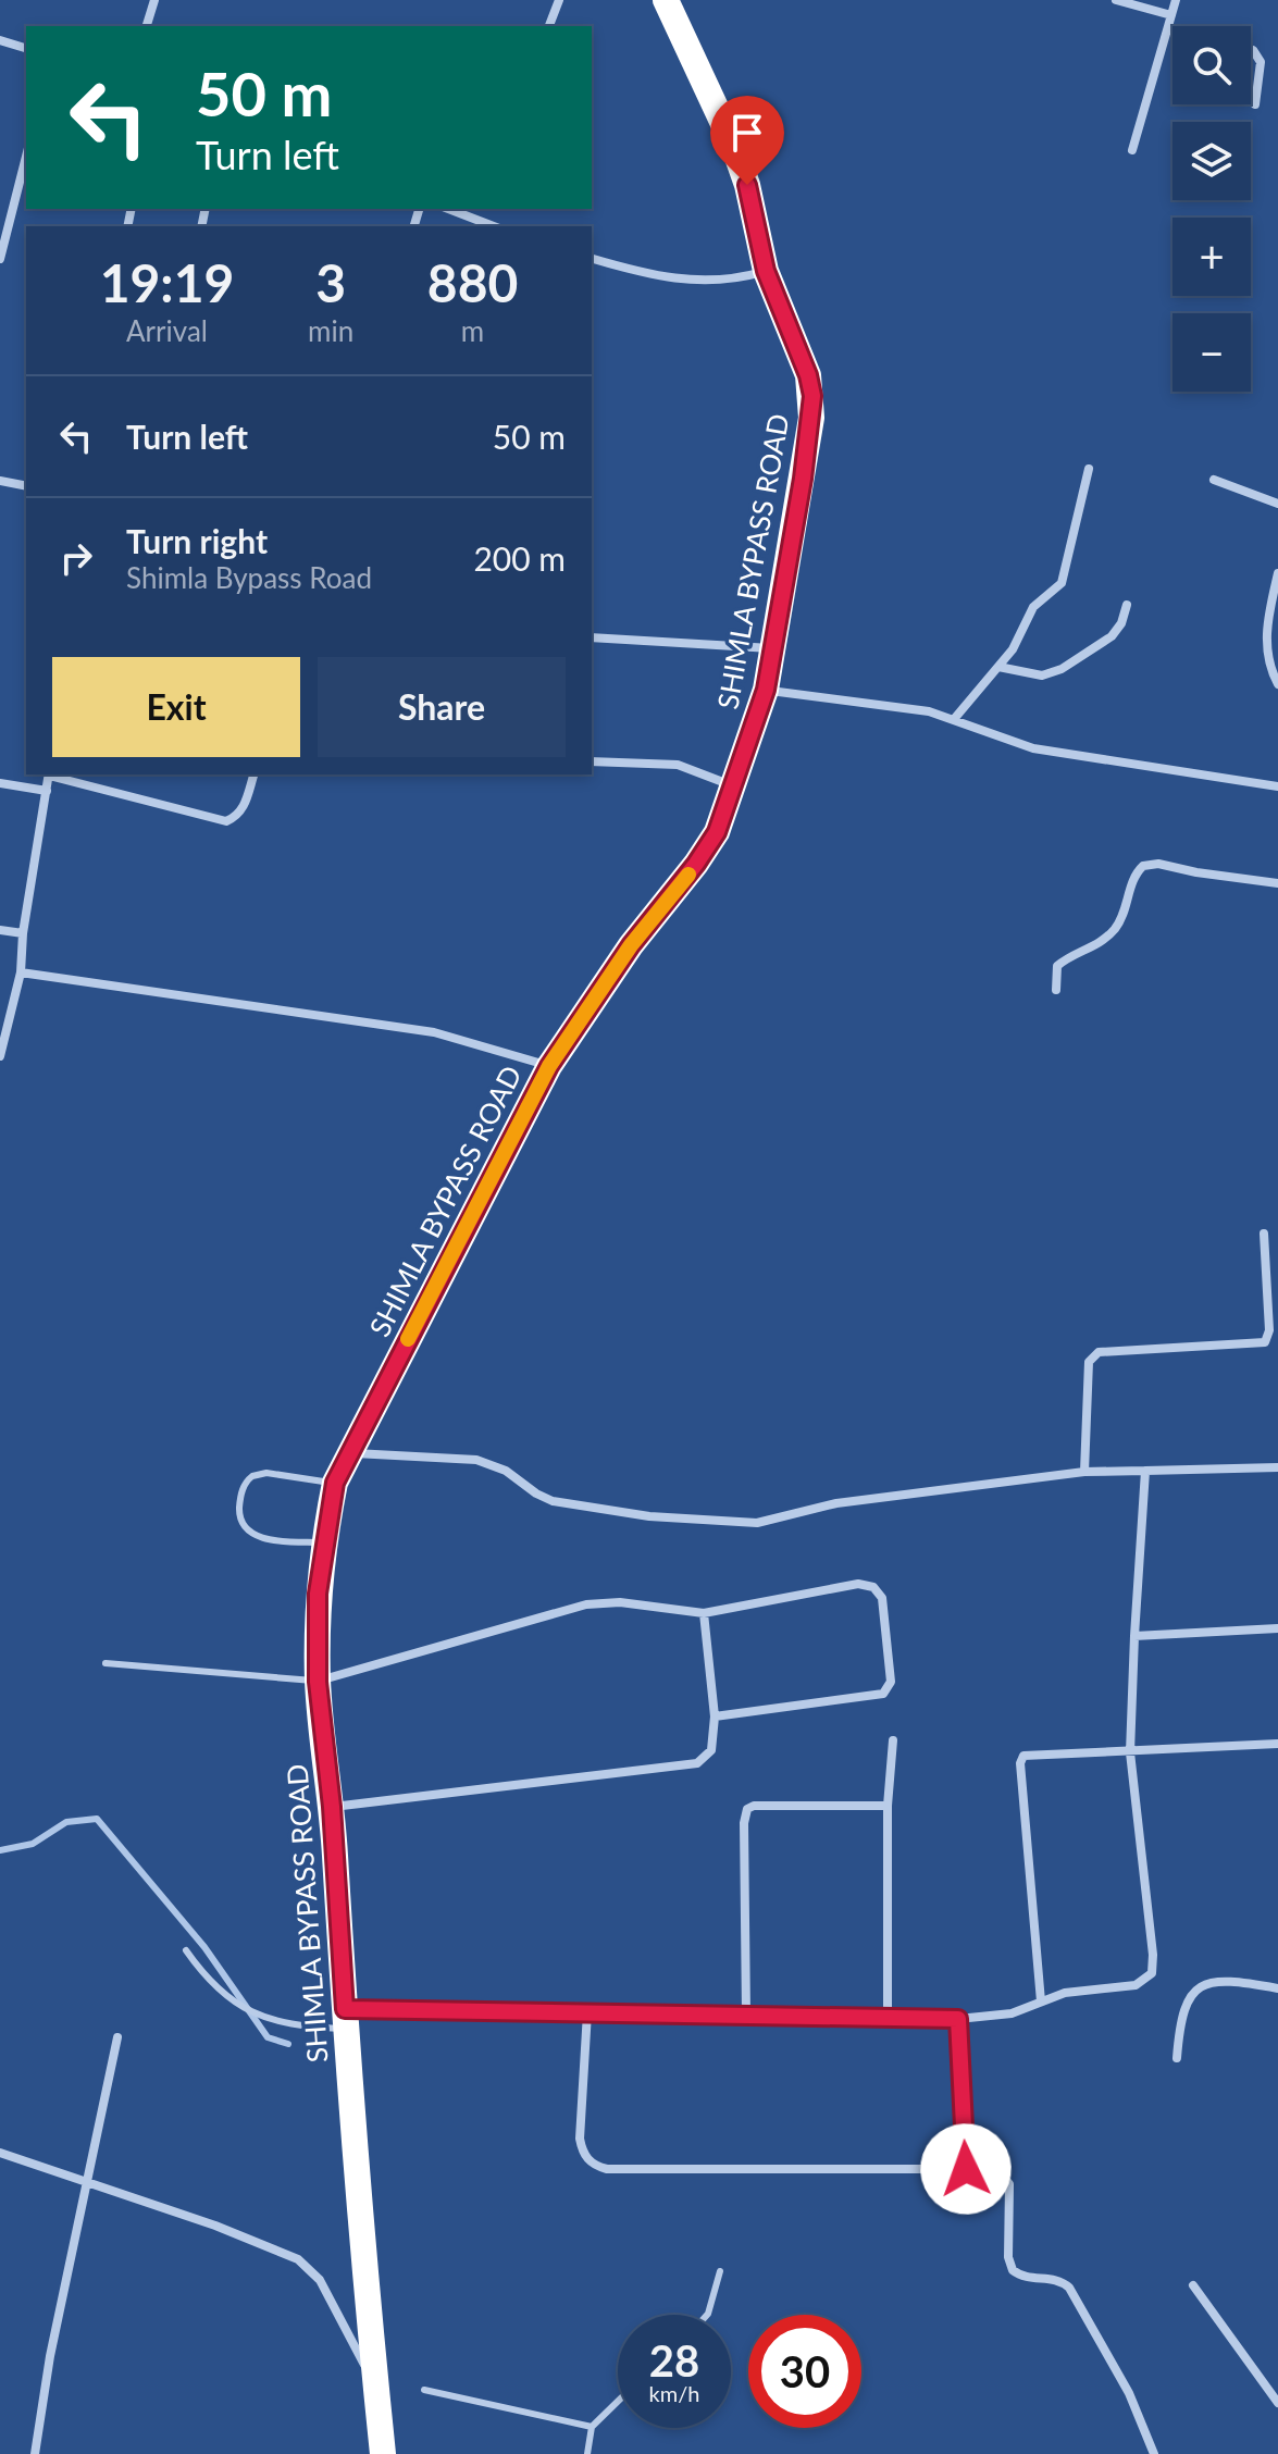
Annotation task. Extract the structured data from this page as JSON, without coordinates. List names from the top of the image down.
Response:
{
  "streets": {
    "highway": ["SHIMLA BYPASS ROAD"]
  },
  "page": {
    "map_buttons": ["+", "−"],
    "turn": ["50 m", "Turn left"],
    "eta": [
      "19:19",
      "Arrival",
      "3",
      "min",
      "880",
      "m"
    ],
    "list": [
      {
        "name": "Turn left",
        "value": "50 m"
      },
      {
        "name": "Turn right",
        "note": "Shimla Bypass Road",
        "value": "200 m"
      }
    ],
    "buttons": ["Exit", "Share"],
    "speed": "28 km/h",
    "limit": "30"
  }
}
